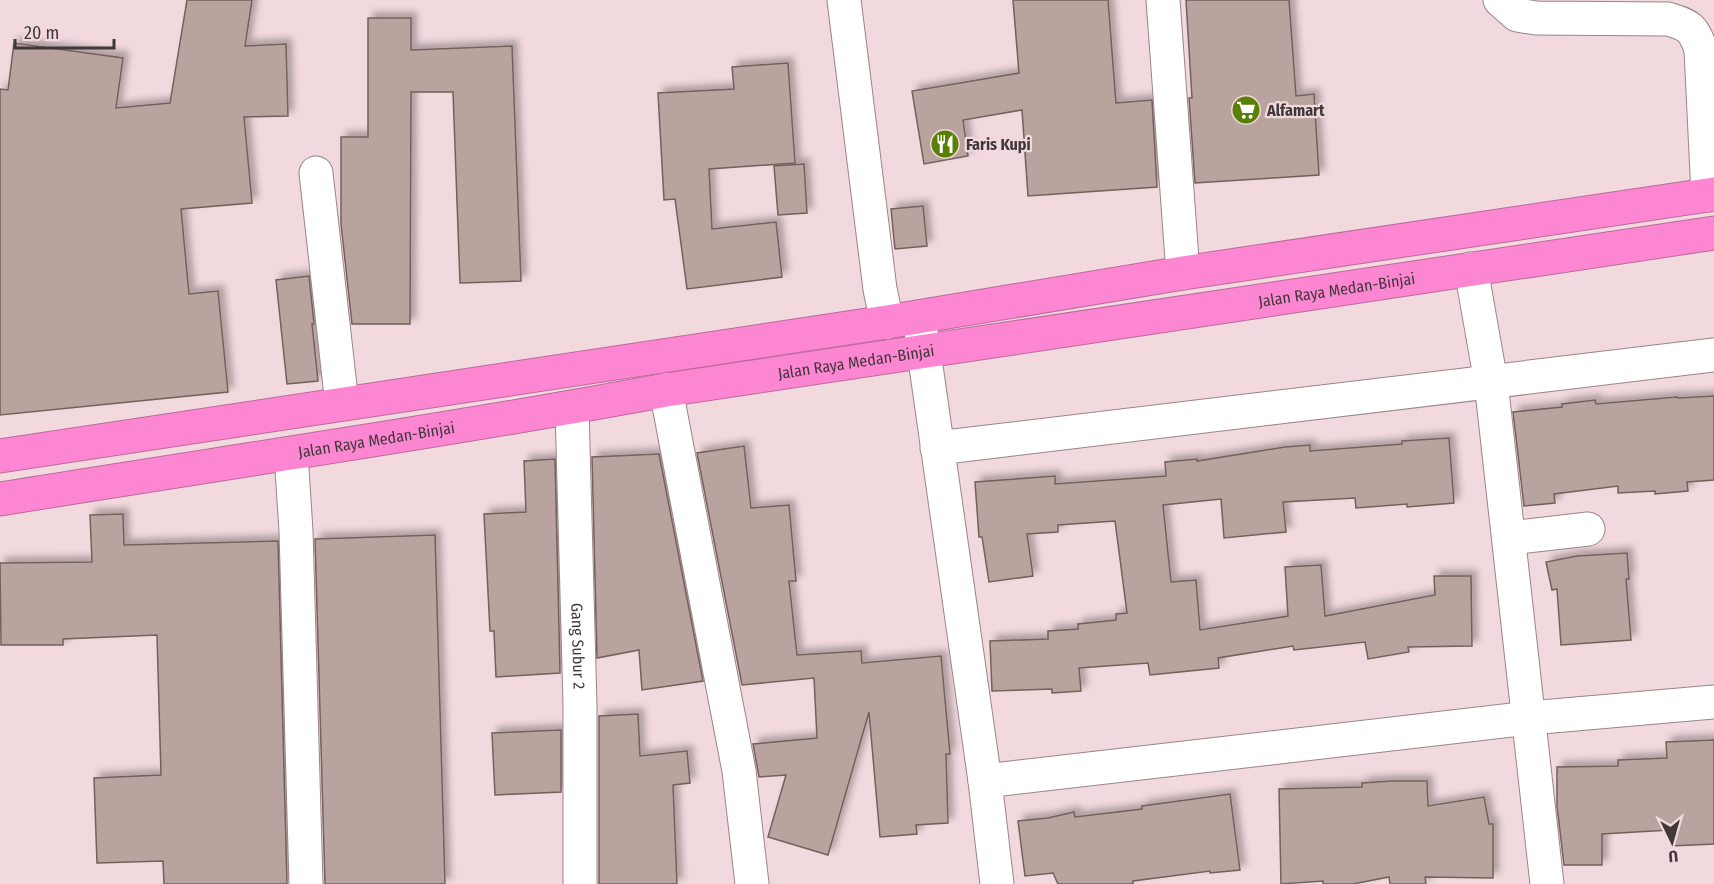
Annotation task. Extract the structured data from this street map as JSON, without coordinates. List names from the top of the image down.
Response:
{
  "streets": {
    "highway": ["Jalan Raya Medan-Binjai"],
    "street": ["Gang Subur 2"]
  },
  "crossings": [
    ["Jalan Raya Medan-Binjai", "Gang Subur 2"]
  ],
  "places": {
    "supermarket": ["Alfamart"],
    "restaurant": ["Faris Kupi"]
  },
  "scale_bar": "20 m",
  "north": "bottom"
}
